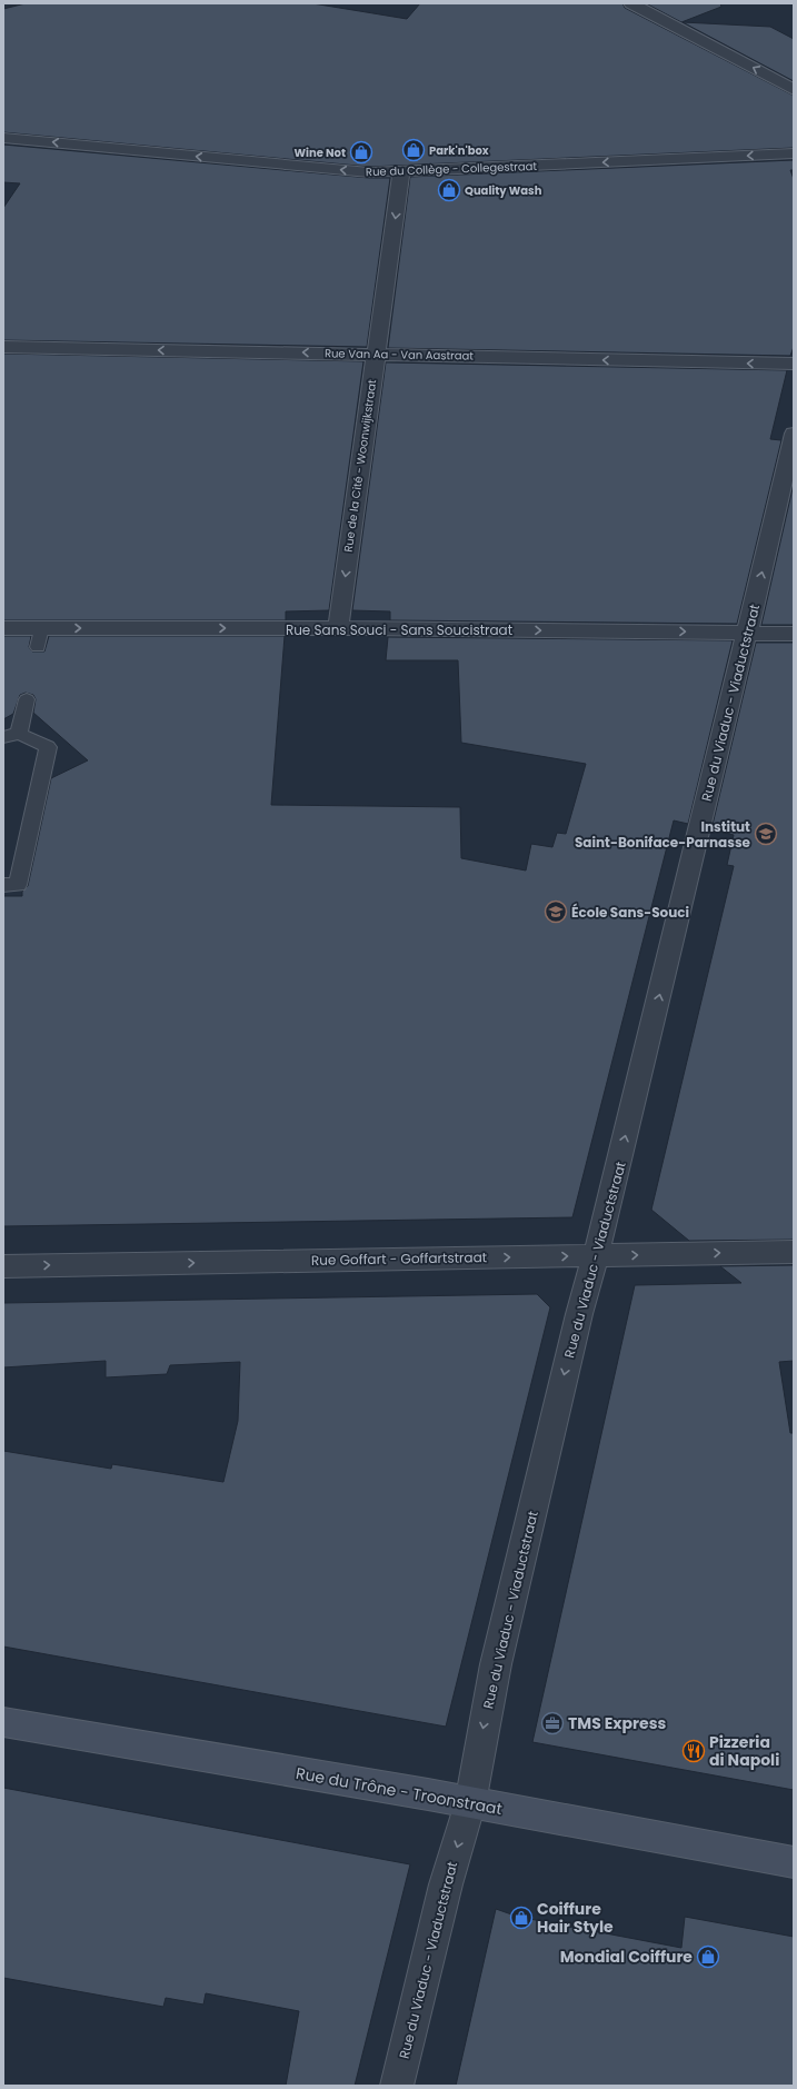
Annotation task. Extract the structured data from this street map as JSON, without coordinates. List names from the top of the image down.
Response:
{
  "streets": {
    "main road": ["Rue du Trône - Troonstraat"],
    "street": [
      "Rue du Collège - Collegestraat",
      "Rue Van Aa - Van Aastraat",
      "Rue de la Cité - Woonwijkstraat",
      "Rue Sans Souci - Sans Soucistraat",
      "Rue du Viaduc - Viaductstraat",
      "Rue Goffart - Goffartstraat"
    ]
  },
  "crossings": [
    ["Rue du Collège - Collegestraat", "Rue de la Cité - Woonwijkstraat"],
    ["Rue Van Aa - Van Aastraat", "Rue de la Cité - Woonwijkstraat"],
    ["Rue de la Cité - Woonwijkstraat", "Rue Sans Souci - Sans Soucistraat"],
    ["Rue Sans Souci - Sans Soucistraat", "Rue du Viaduc - Viaductstraat"],
    ["Rue du Viaduc - Viaductstraat", "Rue Goffart - Goffartstraat"],
    ["Rue du Viaduc - Viaductstraat", "Rue du Trône - Troonstraat"]
  ],
  "one_way": [
    "Rue du Collège - Collegestraat",
    "Rue Van Aa - Van Aastraat",
    "Rue de la Cité - Woonwijkstraat",
    "Rue Sans Souci - Sans Soucistraat",
    "Rue Goffart - Goffartstraat"
  ],
  "places": {
    "shop": [
      "Park'n'box",
      "Wine Not",
      "Quality Wash",
      "Coiffure Hair Style",
      "Mondial Coiffure"
    ],
    "school or university": ["Institut Saint-Boniface-Parnasse", "École Sans-Souci"],
    "office": ["TMS Express"],
    "restaurant": ["Pizzeria di Napoli"]
  }
}
